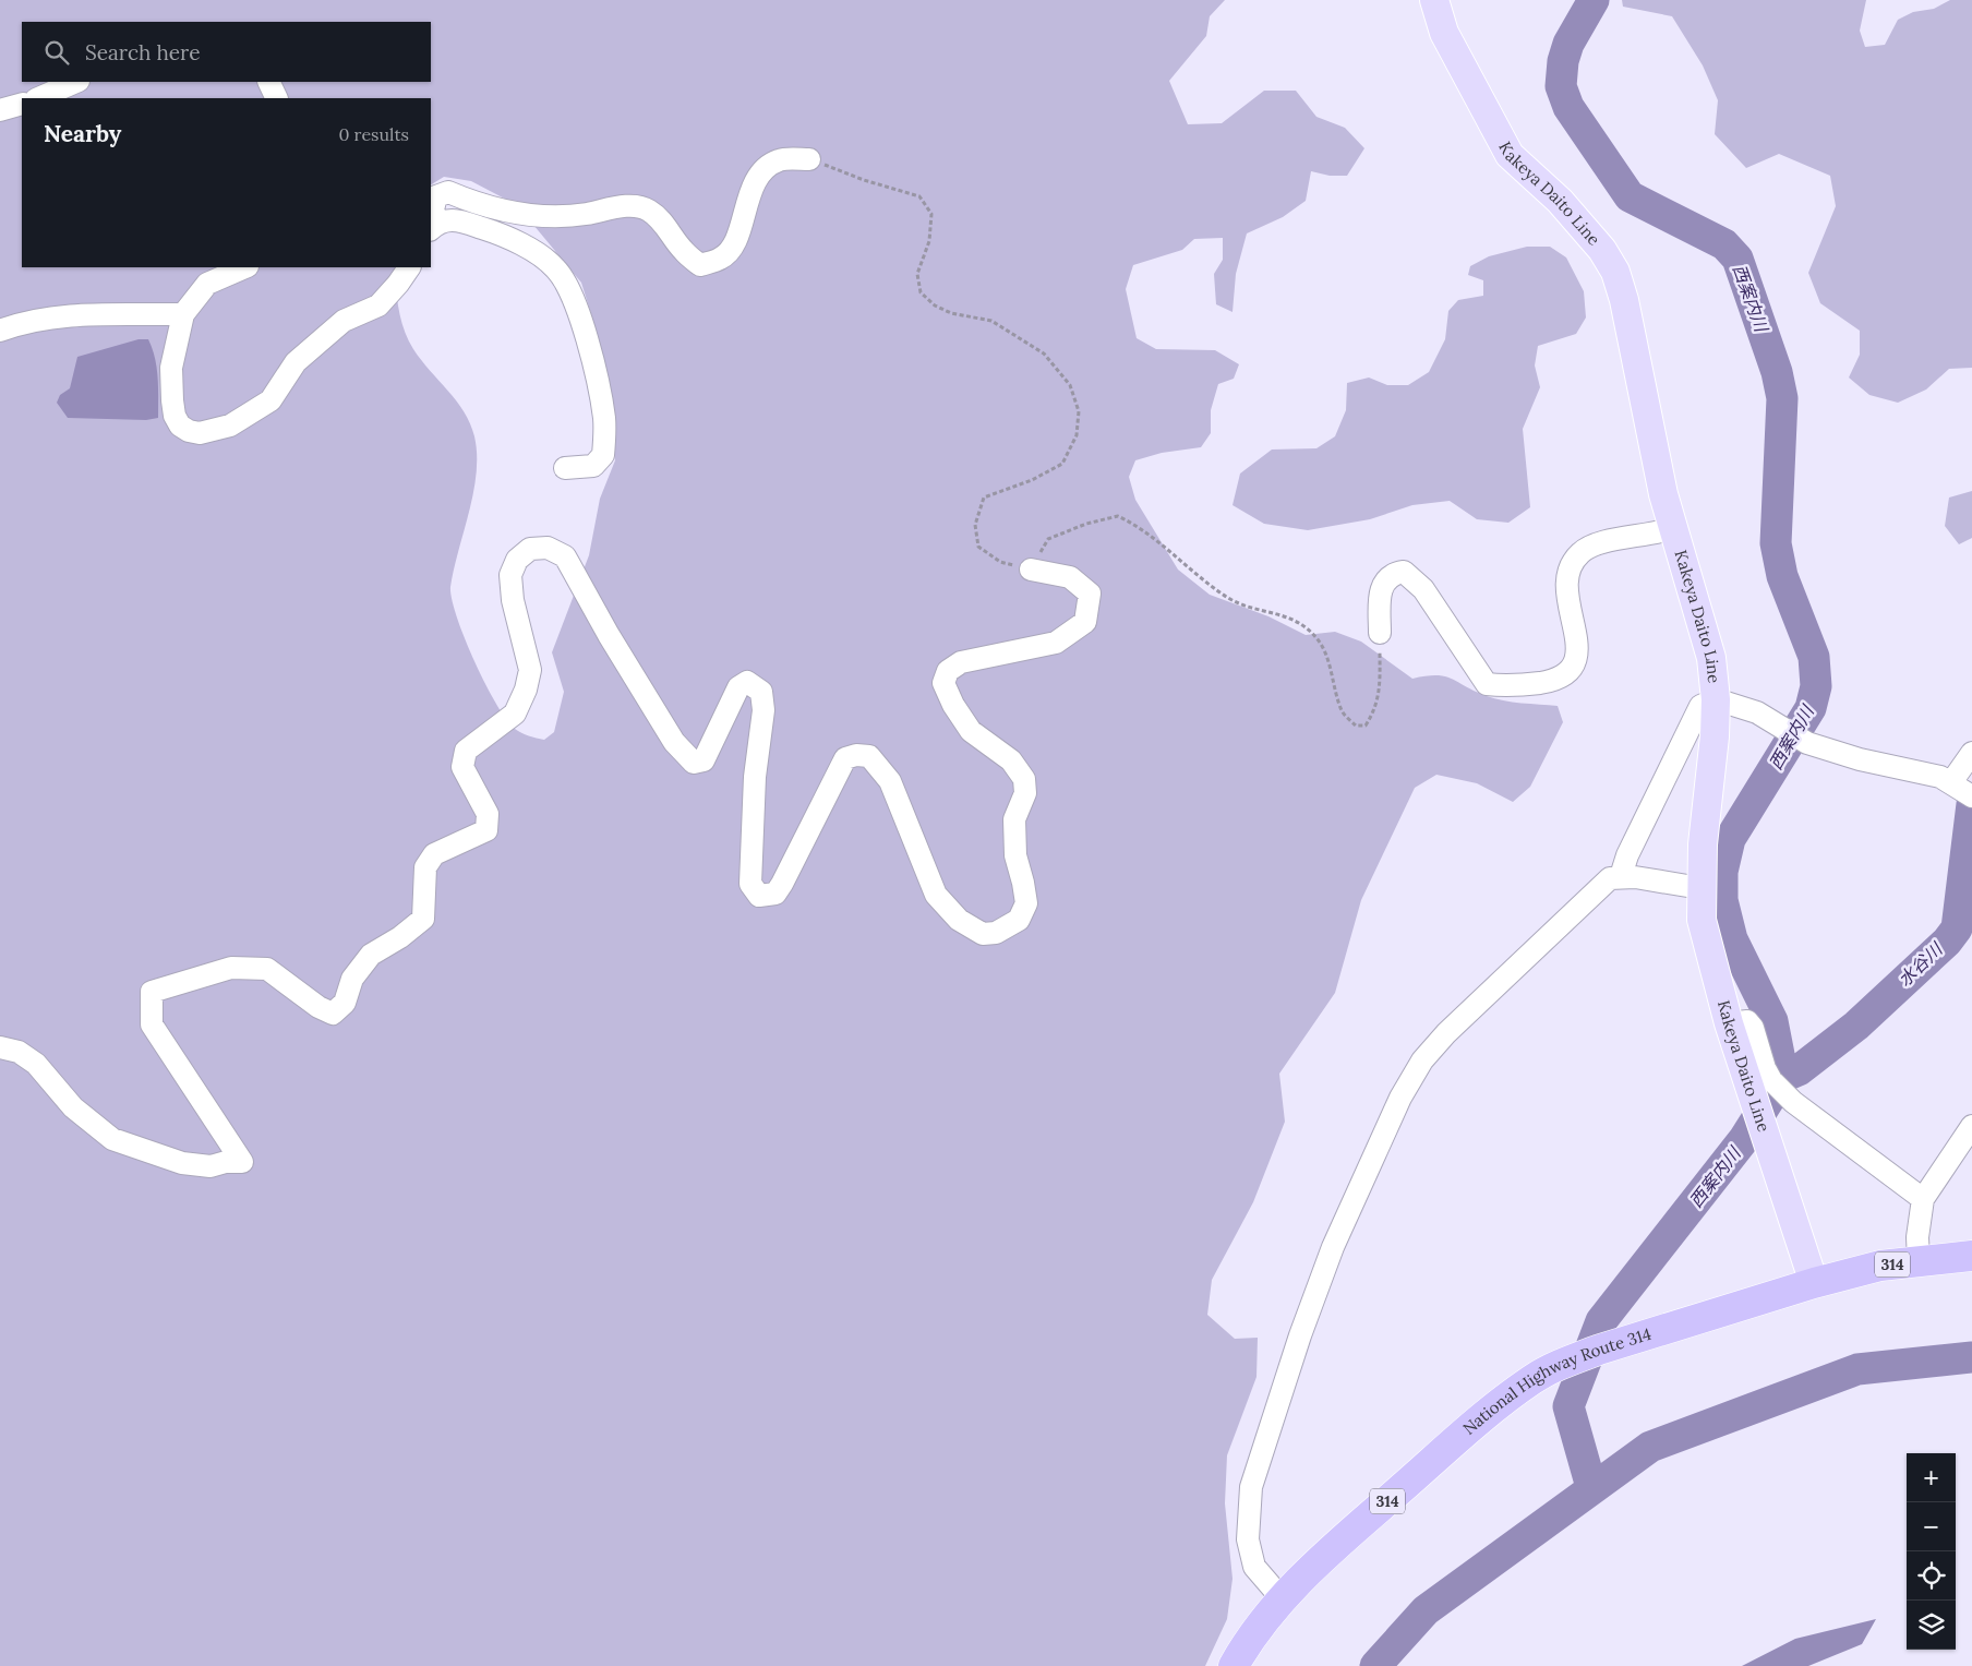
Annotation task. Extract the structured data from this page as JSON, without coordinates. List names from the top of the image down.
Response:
{
  "streets": {
    "highway": ["314", "National Highway Route 314"],
    "main road": ["Kakeya Daito Line"]
  },
  "crossings": [
    ["Kakeya Daito Line", "National Highway Route 314"]
  ],
  "water": ["西案内川", "水谷川"],
  "page": {
    "search": "Search here",
    "heading": ["Nearby", "0 results"],
    "map_buttons": ["+", "−"]
  }
}
